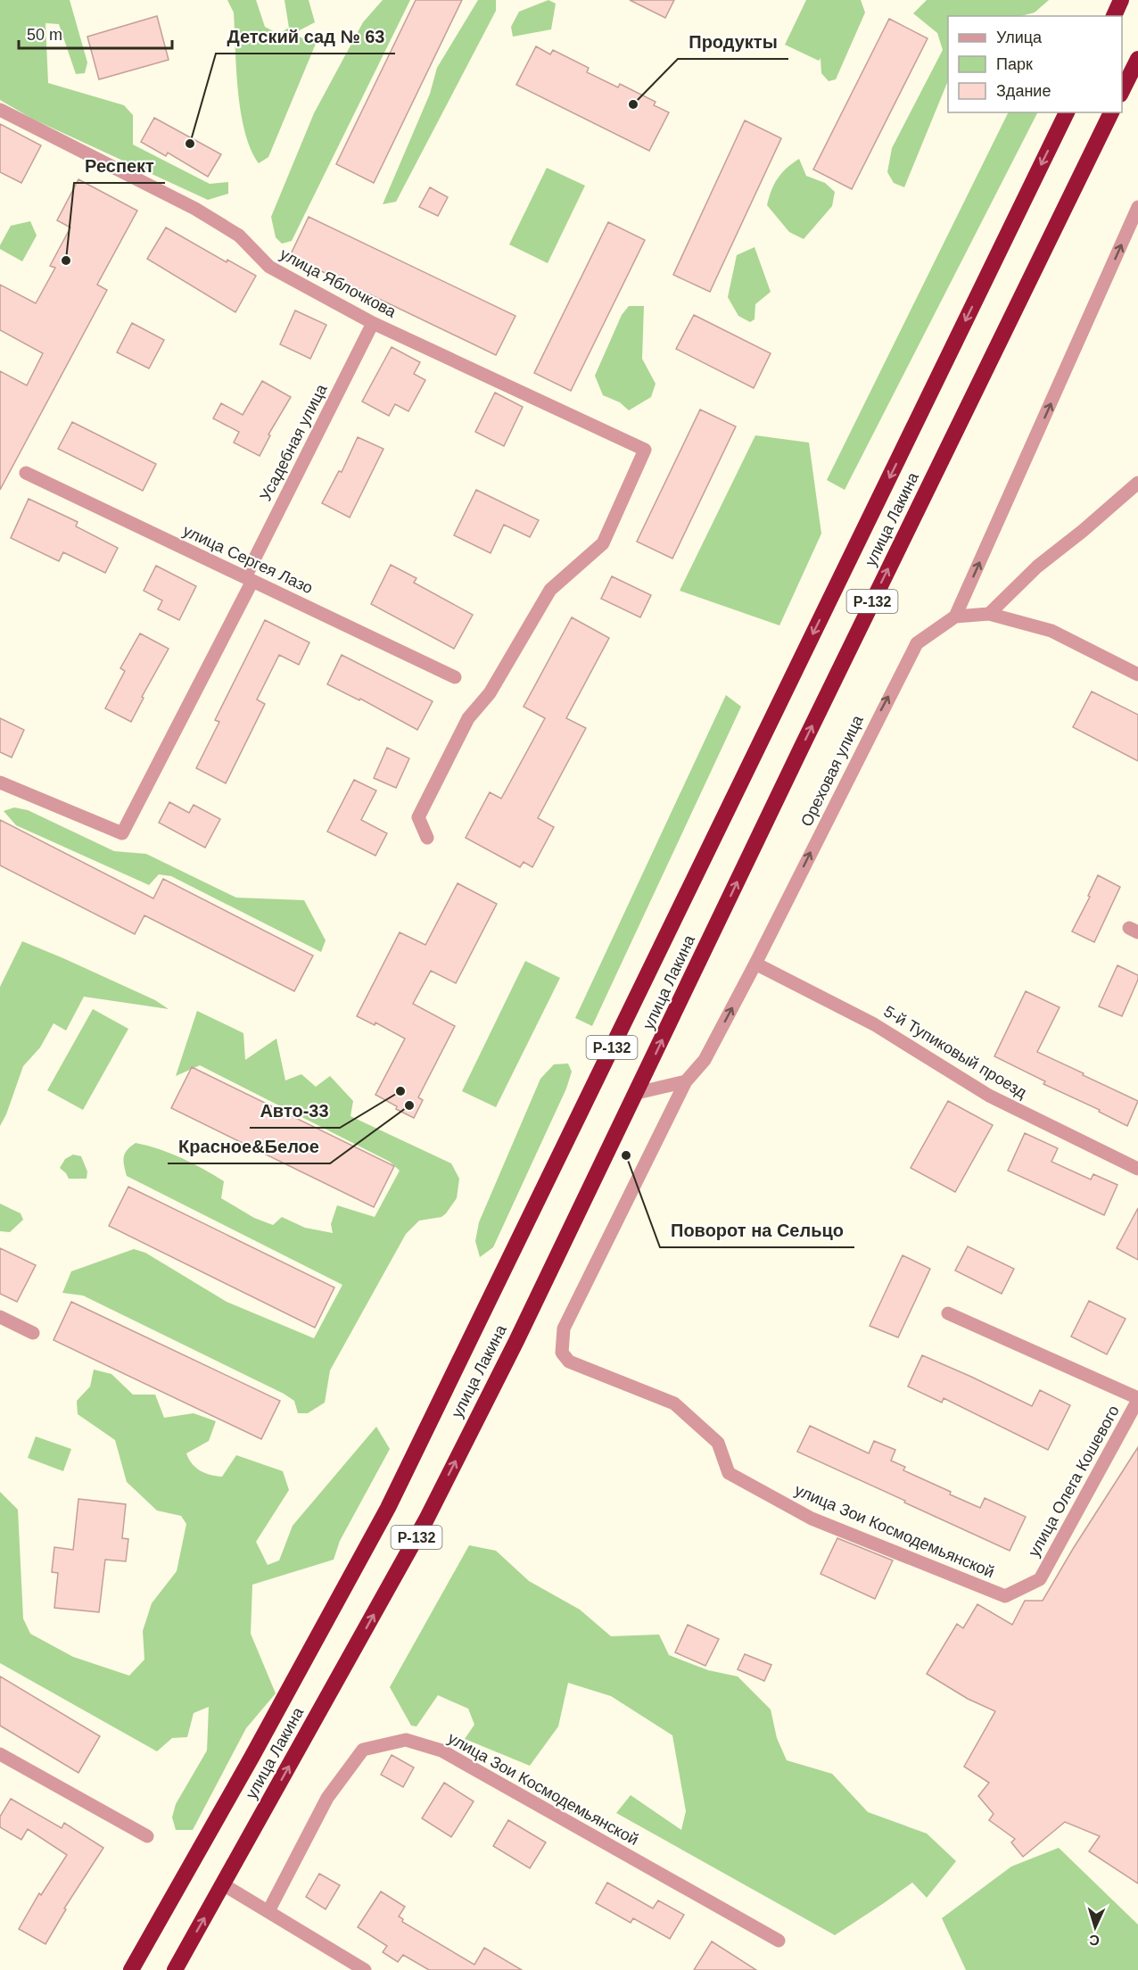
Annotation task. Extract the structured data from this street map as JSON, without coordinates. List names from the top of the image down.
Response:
{
  "streets": {
    "highway": ["улица Лакина", "Р-132"],
    "street": [
      "улица Яблочкова",
      "Усадебная улица",
      "улица Сергея Лазо",
      "Ореховая улица",
      "5-й Тупиковый проезд",
      "улица Олега Кошевого",
      "улица Зои Космодемьянской"
    ]
  },
  "crossings": [
    ["улица Яблочкова", "Усадебная улица"],
    ["Усадебная улица", "улица Сергея Лазо"],
    ["Ореховая улица", "5-й Тупиковый проезд"],
    ["Ореховая улица", "улица Зои Космодемьянской"],
    ["улица Олега Кошевого", "улица Зои Космодемьянской"]
  ],
  "one_way": ["Ореховая улица"],
  "places": [
    "Продукты",
    "Детский сад № 63",
    "Респект",
    "Авто-33",
    "Красное&Белое",
    "Поворот на Сельцо"
  ],
  "legend": ["Улица", "Парк", "Здание"],
  "scale_bar": "50 m",
  "north": "bottom"
}
